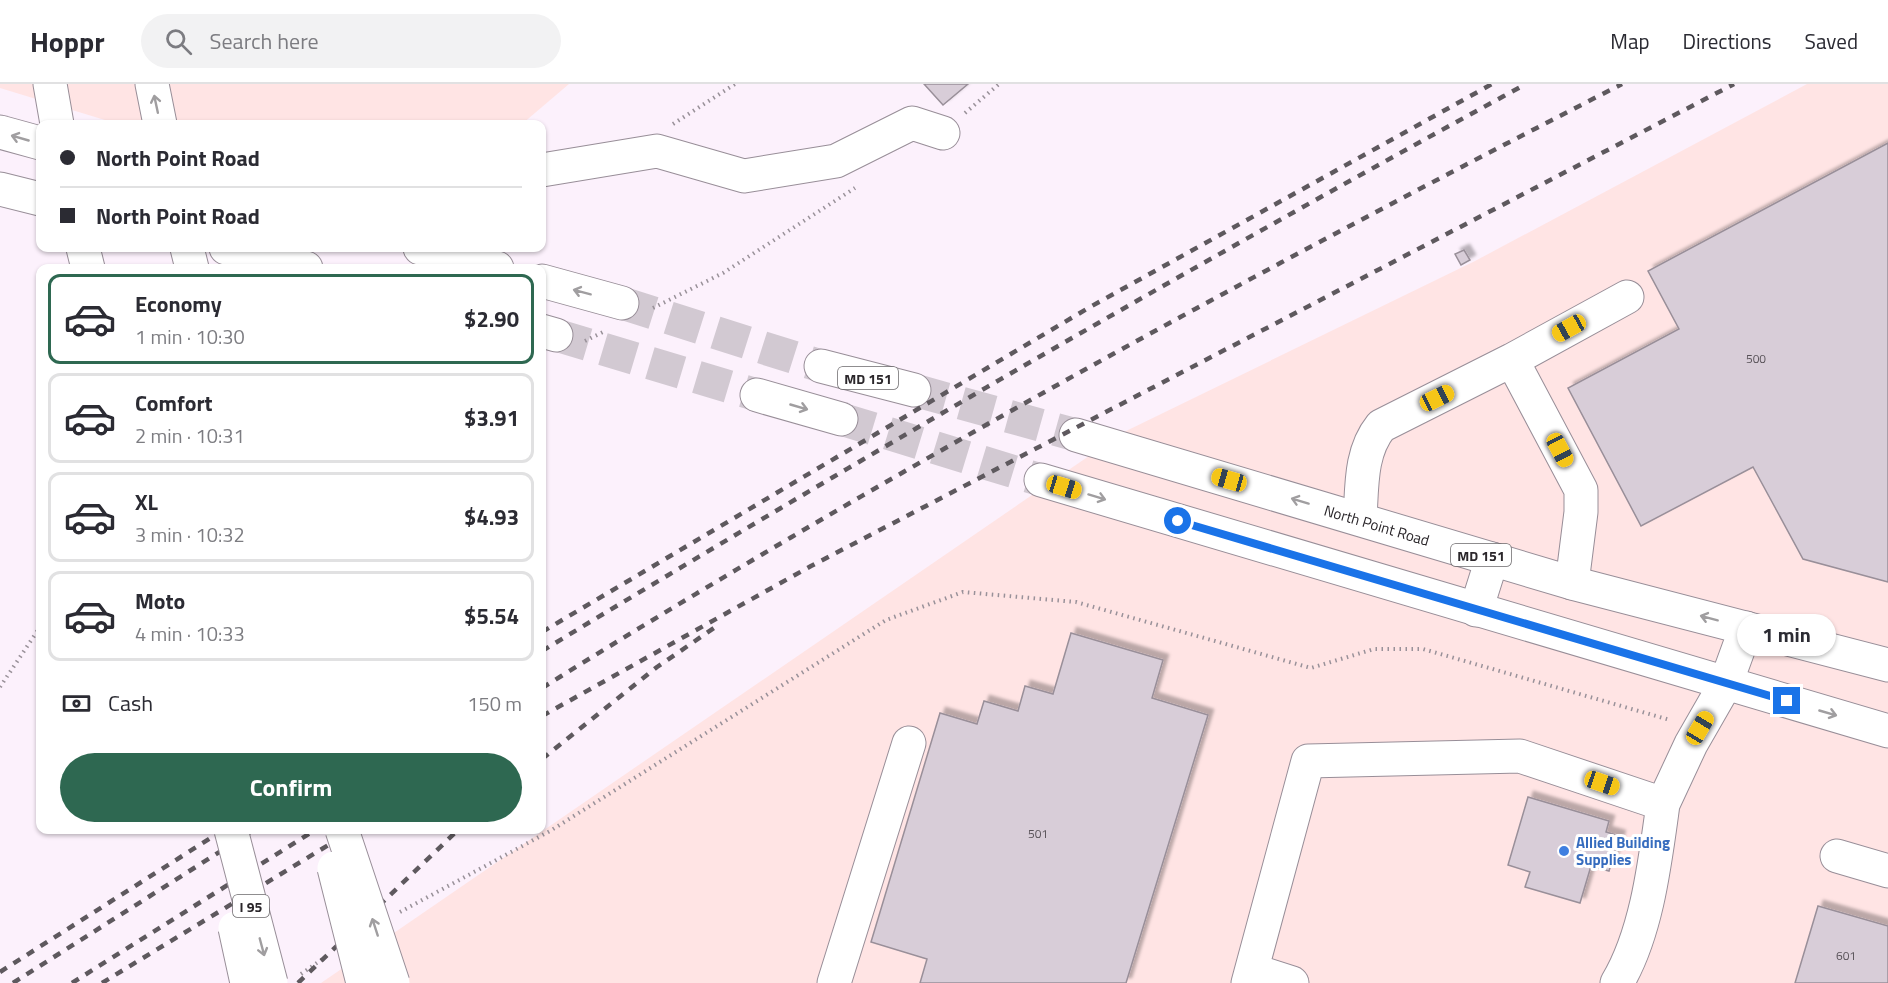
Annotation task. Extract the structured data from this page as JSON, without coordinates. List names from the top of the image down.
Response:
{
  "streets": {
    "main road": ["MD 151", "North Point Road", "I 95"]
  },
  "places": ["Allied Building Supplies"],
  "house_numbers": ["500", "501", "601"],
  "page": {
    "header": "Hoppr",
    "search": "Search here",
    "nav": ["Map", "Directions", "Saved"],
    "banner": ["North Point Road", "North Point Road"],
    "list": [
      {
        "name": "Economy",
        "note": "1 min · 10:30",
        "value": "$2.90"
      },
      {
        "name": "Comfort",
        "note": "2 min · 10:31",
        "value": "$3.91"
      },
      {
        "name": "XL",
        "note": "3 min · 10:32",
        "value": "$4.93"
      },
      {
        "name": "Moto",
        "note": "4 min · 10:33",
        "value": "$5.54"
      }
    ],
    "bubble": "1 min",
    "pay": ["Cash", "150 m"],
    "buttons": "Confirm"
  }
}
